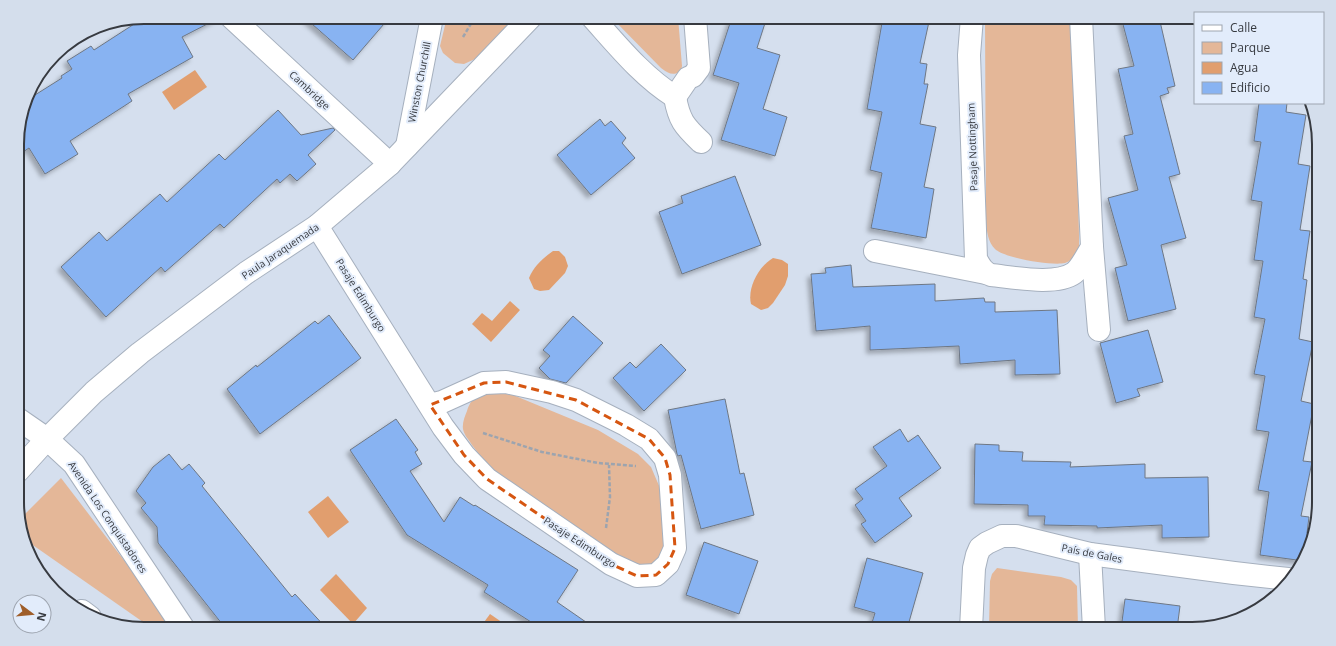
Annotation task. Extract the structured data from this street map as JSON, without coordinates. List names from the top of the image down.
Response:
{
  "streets": {
    "street": [
      "Winston Churchill",
      "Cambridge",
      "Pasaje Nottingham",
      "Paula Jaraquemada",
      "Pasaje Edimburgo",
      "Avenida Los Conquistadores",
      "País de Gales"
    ]
  },
  "crossings": [
    ["Winston Churchill", "Paula Jaraquemada"],
    ["Cambridge", "Paula Jaraquemada"],
    ["Paula Jaraquemada", "Pasaje Edimburgo"],
    ["Paula Jaraquemada", "Avenida Los Conquistadores"]
  ],
  "legend": [
    "Calle",
    "Parque",
    "Agua",
    "Edificio"
  ],
  "north": "right"
}
